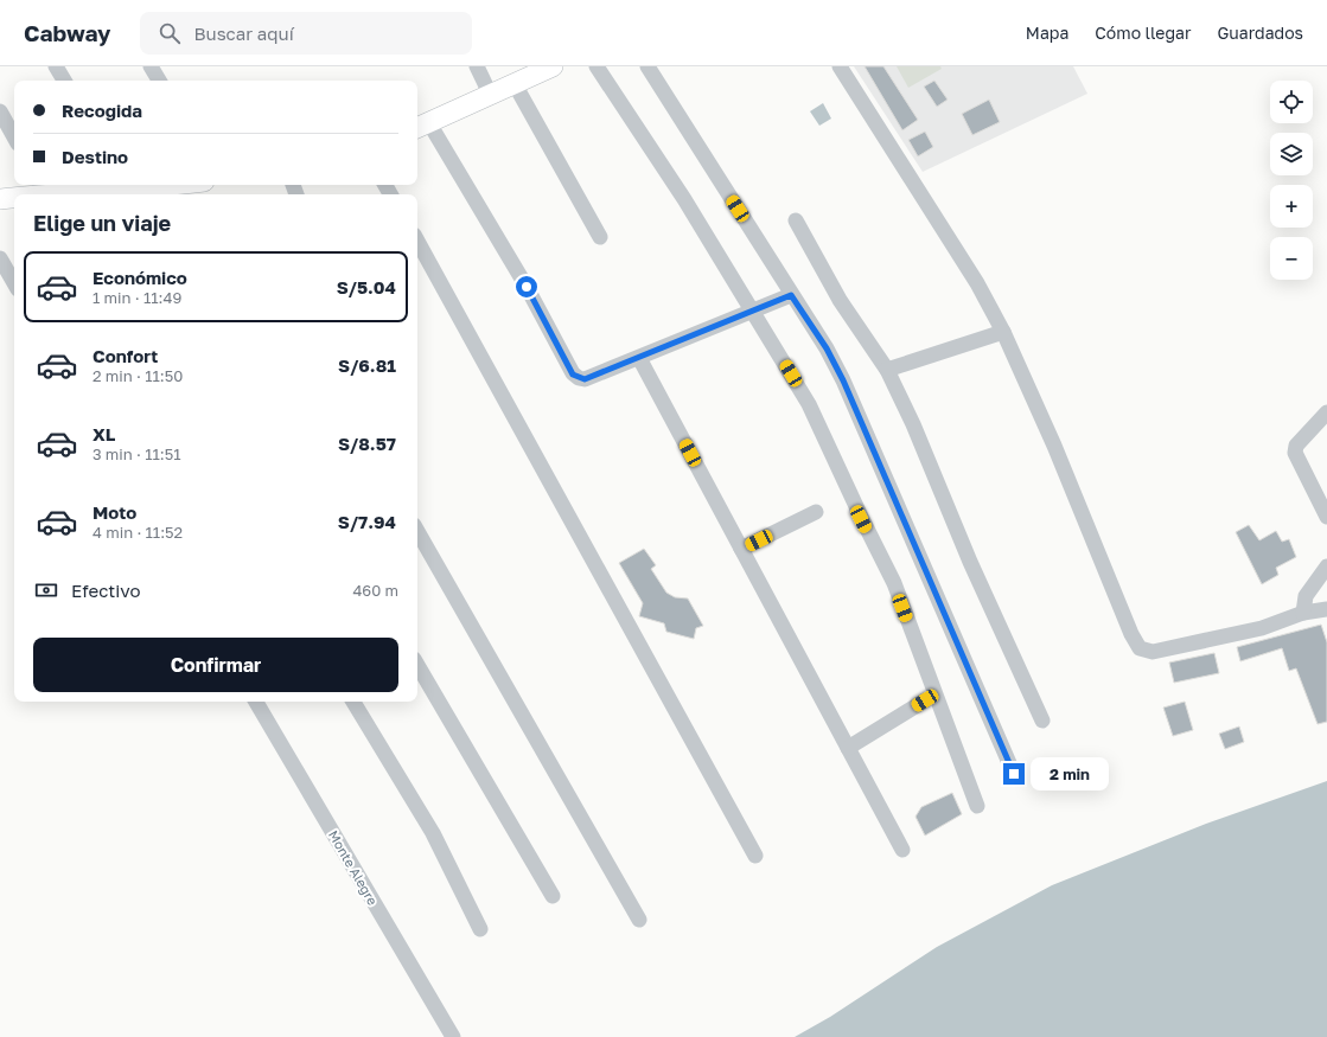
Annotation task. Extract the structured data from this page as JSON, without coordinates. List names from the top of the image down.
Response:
{
  "streets": {
    "street": ["Monte Alegre"]
  },
  "page": {
    "header": "Cabway",
    "search": "Buscar aquí",
    "nav": ["Mapa", "Cómo llegar", "Guardados"],
    "map_buttons": ["+", "−"],
    "banner": ["Recogida", "Destino"],
    "heading": "Elige un viaje",
    "list": [
      {
        "name": "Económico",
        "note": "1 min · 11:49",
        "value": "S/5.04"
      },
      {
        "name": "Confort",
        "note": "2 min · 11:50",
        "value": "S/6.81"
      },
      {
        "name": "XL",
        "note": "3 min · 11:51",
        "value": "S/8.57"
      },
      {
        "name": "Moto",
        "note": "4 min · 11:52",
        "value": "S/7.94"
      }
    ],
    "pay": ["Efectivo", "460 m"],
    "buttons": "Confirmar",
    "bubble": "2 min"
  }
}
